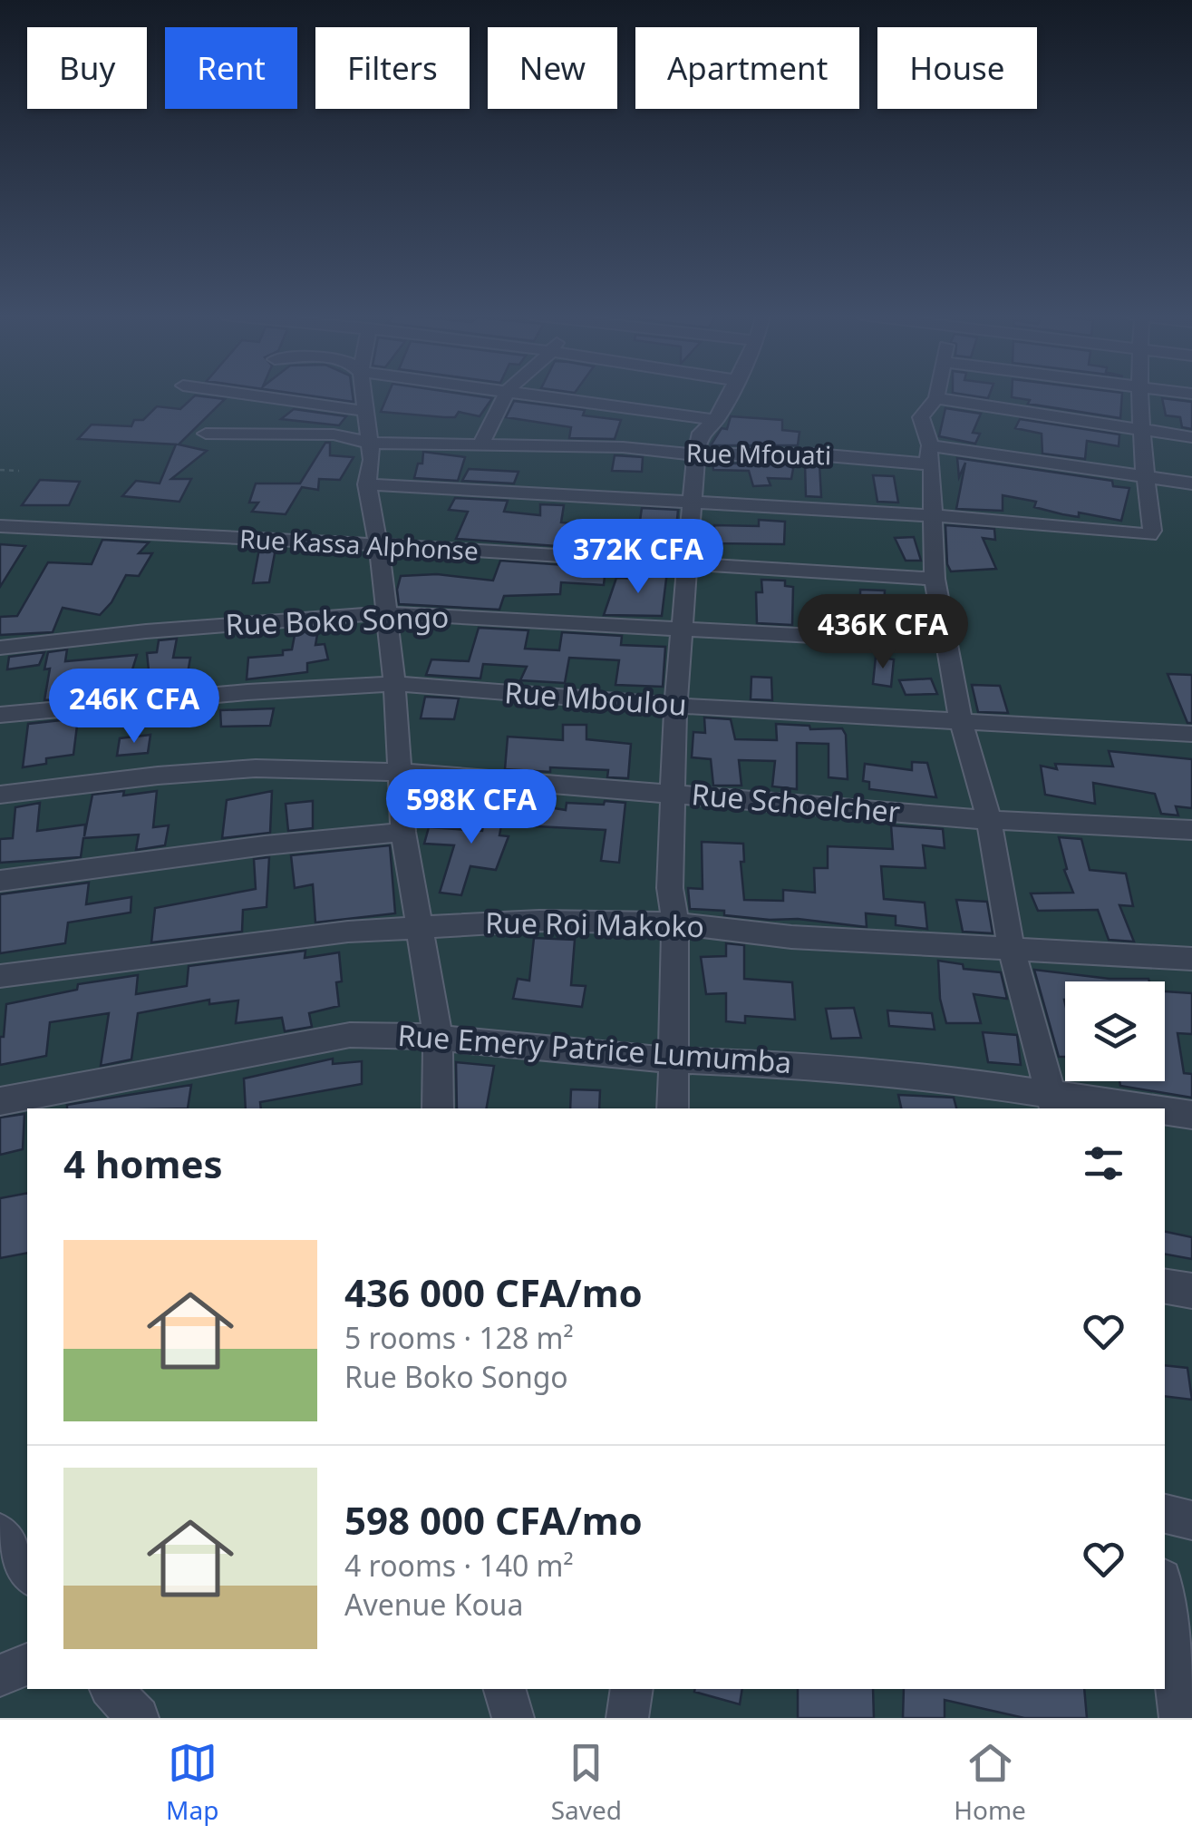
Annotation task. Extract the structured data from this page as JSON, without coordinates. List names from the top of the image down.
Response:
{
  "streets": {
    "street": [
      "Rue Mfouati",
      "Rue Kassa Alphonse",
      "Rue Boko Songo",
      "Rue Mboulou",
      "Rue Schoelcher",
      "Rue Roi Makoko",
      "Rue Emery Patrice Lumumba"
    ]
  },
  "page": {
    "chip": [
      "Buy",
      "Rent",
      "Filters",
      "New",
      "Apartment",
      "House"
    ],
    "price": [
      "372K CFA",
      "436K CFA",
      "246K CFA",
      "598K CFA"
    ],
    "heading": "4 homes",
    "list": [
      {
        "name": "436 000 CFA/mo",
        "note": "5 rooms · 128 m² · Rue Boko Songo"
      },
      {
        "name": "598 000 CFA/mo",
        "note": "4 rooms · 140 m² · Avenue Koua"
      }
    ],
    "tabs": ["Map", "Saved", "Home"]
  }
}
